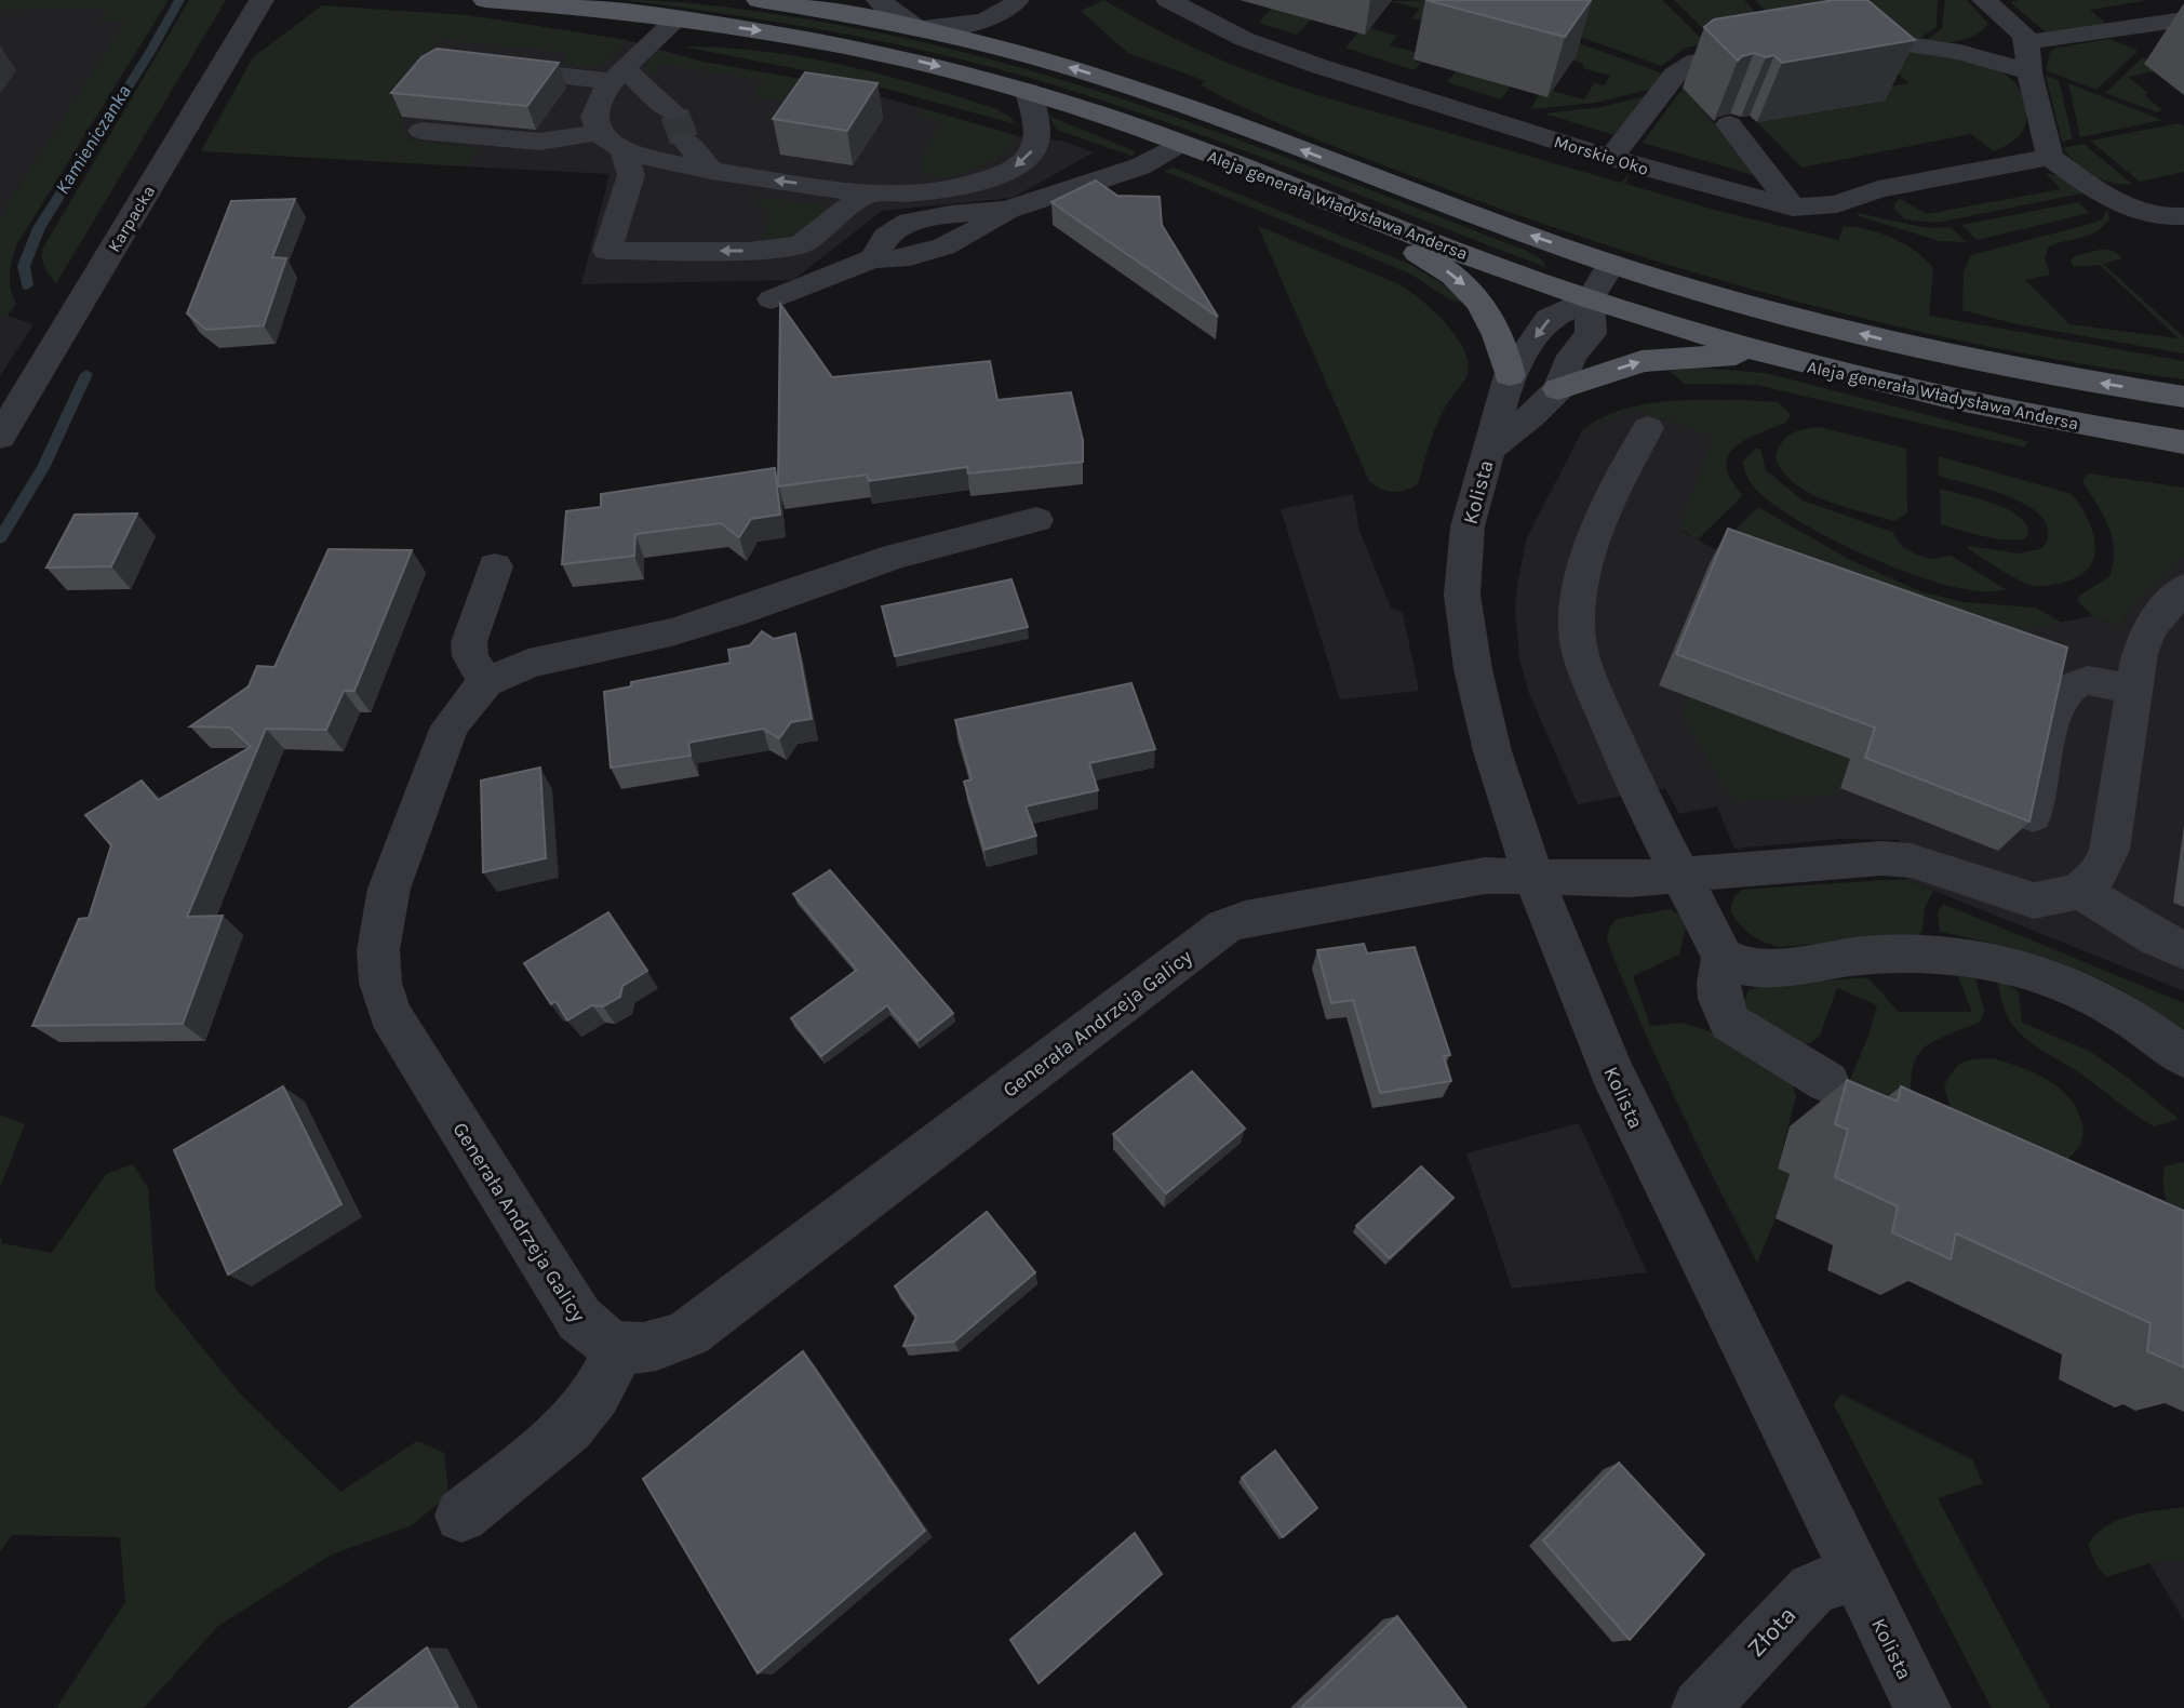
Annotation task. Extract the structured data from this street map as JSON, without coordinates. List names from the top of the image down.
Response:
{
  "streets": {
    "main road": ["Aleja generała Władysława Andersa"],
    "street": [
      "Morskie Oko",
      "Karpacka",
      "Kolista",
      "Generała Andrzeja Galicy",
      "Złota"
    ]
  },
  "crossings": [
    ["Aleja generała Władysława Andersa", "Kolista"],
    ["Kolista", "Generała Andrzeja Galicy"],
    ["Kolista", "Złota"]
  ],
  "water": ["Kamieniczanka"]
}
